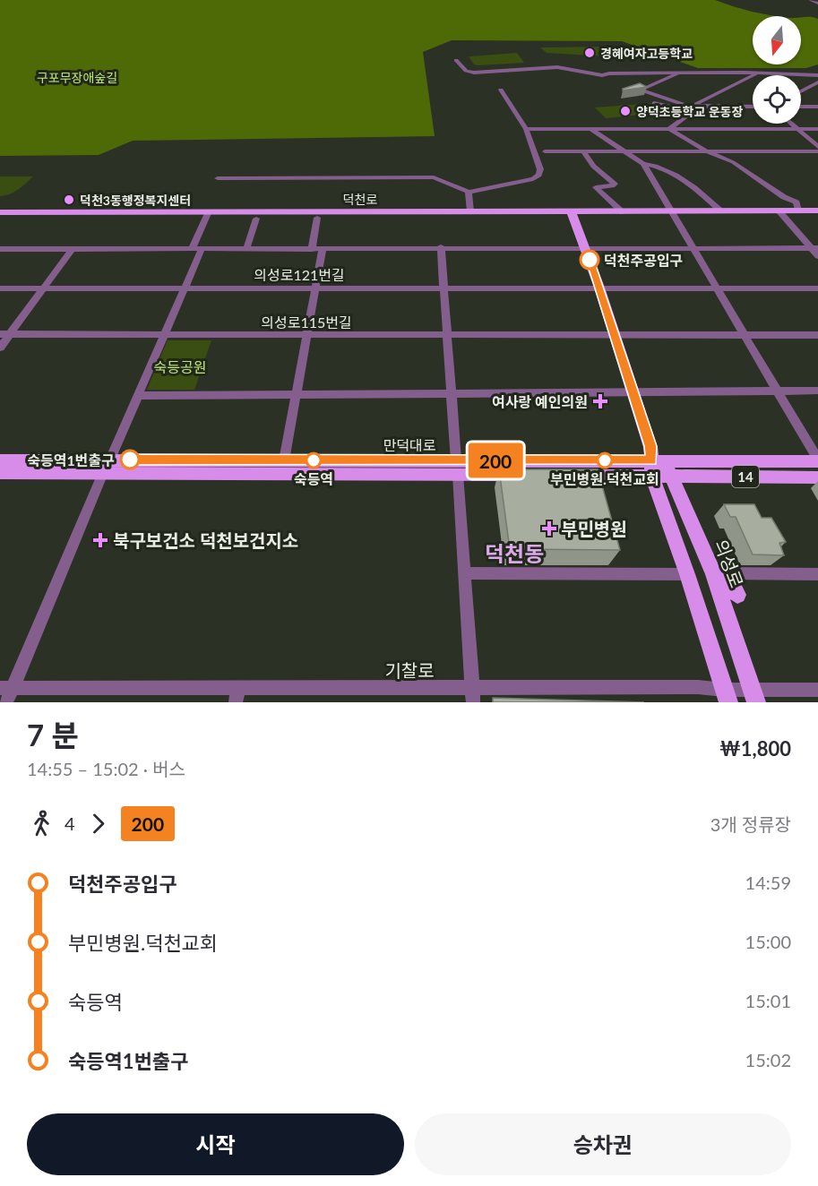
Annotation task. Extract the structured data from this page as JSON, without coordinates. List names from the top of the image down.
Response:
{
  "streets": {
    "main road": [
      "덕천로",
      "만덕대로",
      "14",
      "의성로"
    ],
    "street": ["의성로121번길", "의성로115번길", "기찰로"]
  },
  "crossings": [
    ["만덕대로", "의성로"],
    ["의성로", "기찰로"]
  ],
  "districts": ["덕천동"],
  "parks": ["구포무장애숲길", "숙등공원"],
  "places": {
    "other": [
      "경혜여자고등학교",
      "양덕초등학교 운동장",
      "덕천3동행정복지센터",
      "덕천주공입구",
      "숙등역1번출구",
      "숙등역",
      "부민병원.덕천교회"
    ],
    "health": ["여사랑 예인의원", "부민병원", "북구보건소 덕천보건지소"]
  },
  "lines": ["bus line 200"],
  "north": "bottom",
  "page": {
    "on_map": "200",
    "heading": ["7 분", "14:55 – 15:02 · 버스", "₩1,800"],
    "legs": ["4", "200", "3개 정류장"],
    "list": [
      {
        "name": "덕천주공입구",
        "value": "14:59"
      },
      {
        "name": "부민병원.덕천교회",
        "value": "15:00"
      },
      {
        "name": "숙등역",
        "value": "15:01"
      },
      {
        "name": "숙등역1번출구",
        "value": "15:02"
      }
    ],
    "buttons": ["시작", "승차권"]
  }
}
